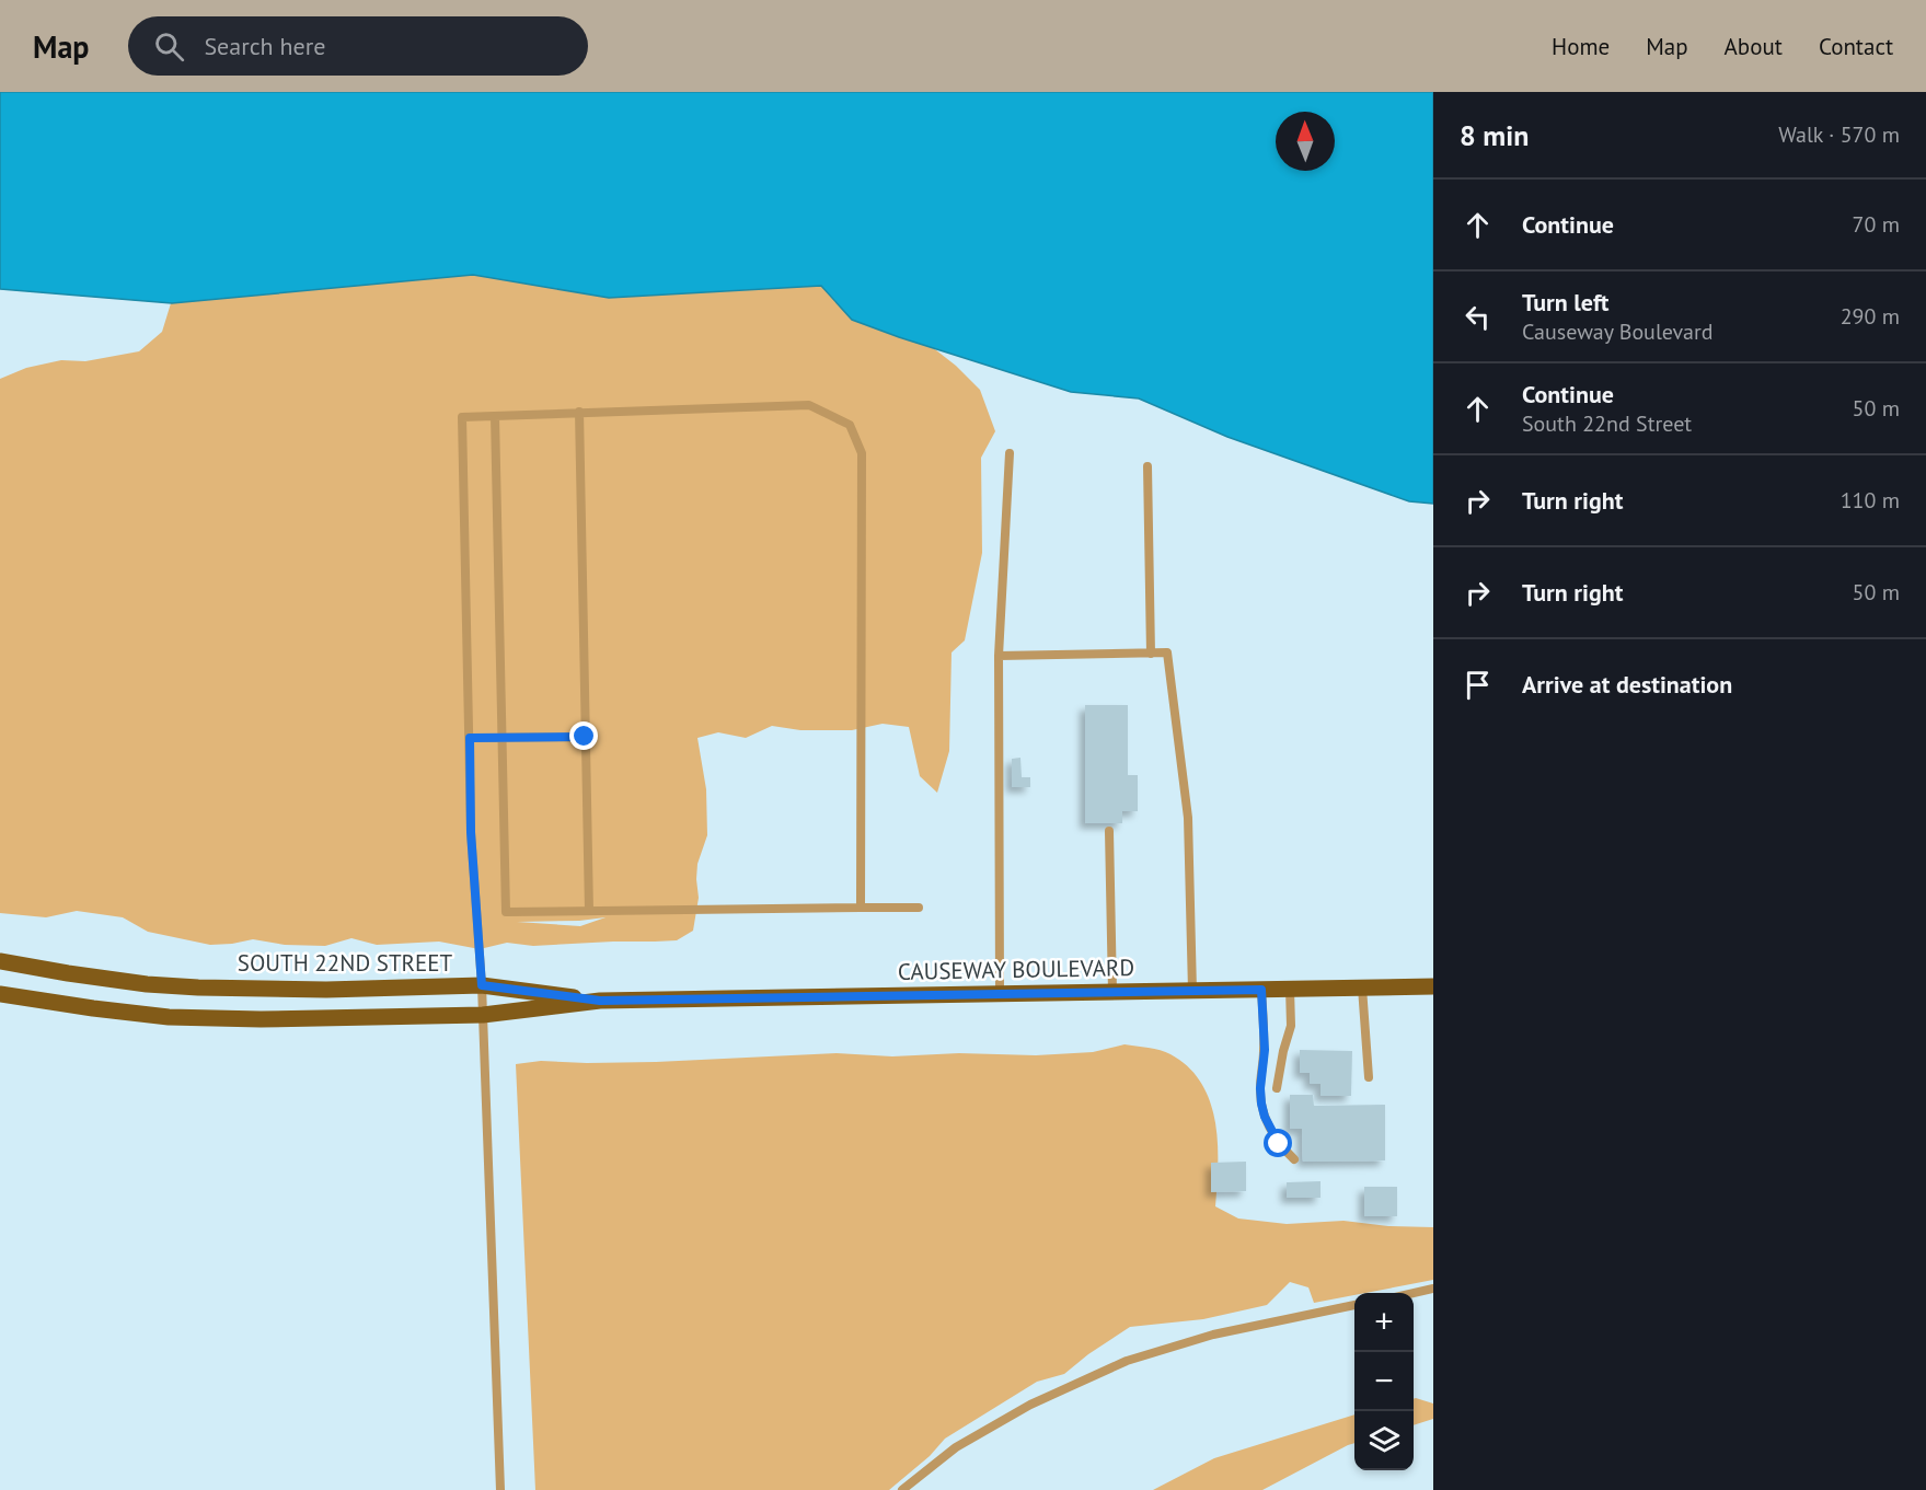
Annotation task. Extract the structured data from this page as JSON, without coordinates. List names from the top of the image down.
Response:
{
  "streets": {
    "main road": ["SOUTH 22ND STREET", "CAUSEWAY BOULEVARD"]
  },
  "crossings": [
    ["SOUTH 22ND STREET", "CAUSEWAY BOULEVARD"]
  ],
  "north": "top",
  "page": {
    "header": "Map",
    "search": "Search here",
    "nav": [
      "Home",
      "Map",
      "About",
      "Contact"
    ],
    "heading": ["8 min", "Walk · 570 m"],
    "list": [
      ["Continue", "70 m"],
      ["Turn left", "Causeway Boulevard", "290 m"],
      ["Continue", "South 22nd Street", "50 m"],
      ["Turn right", "110 m"],
      ["Turn right", "50 m"],
      "Arrive at destination"
    ],
    "map_buttons": ["+", "−"]
  }
}
